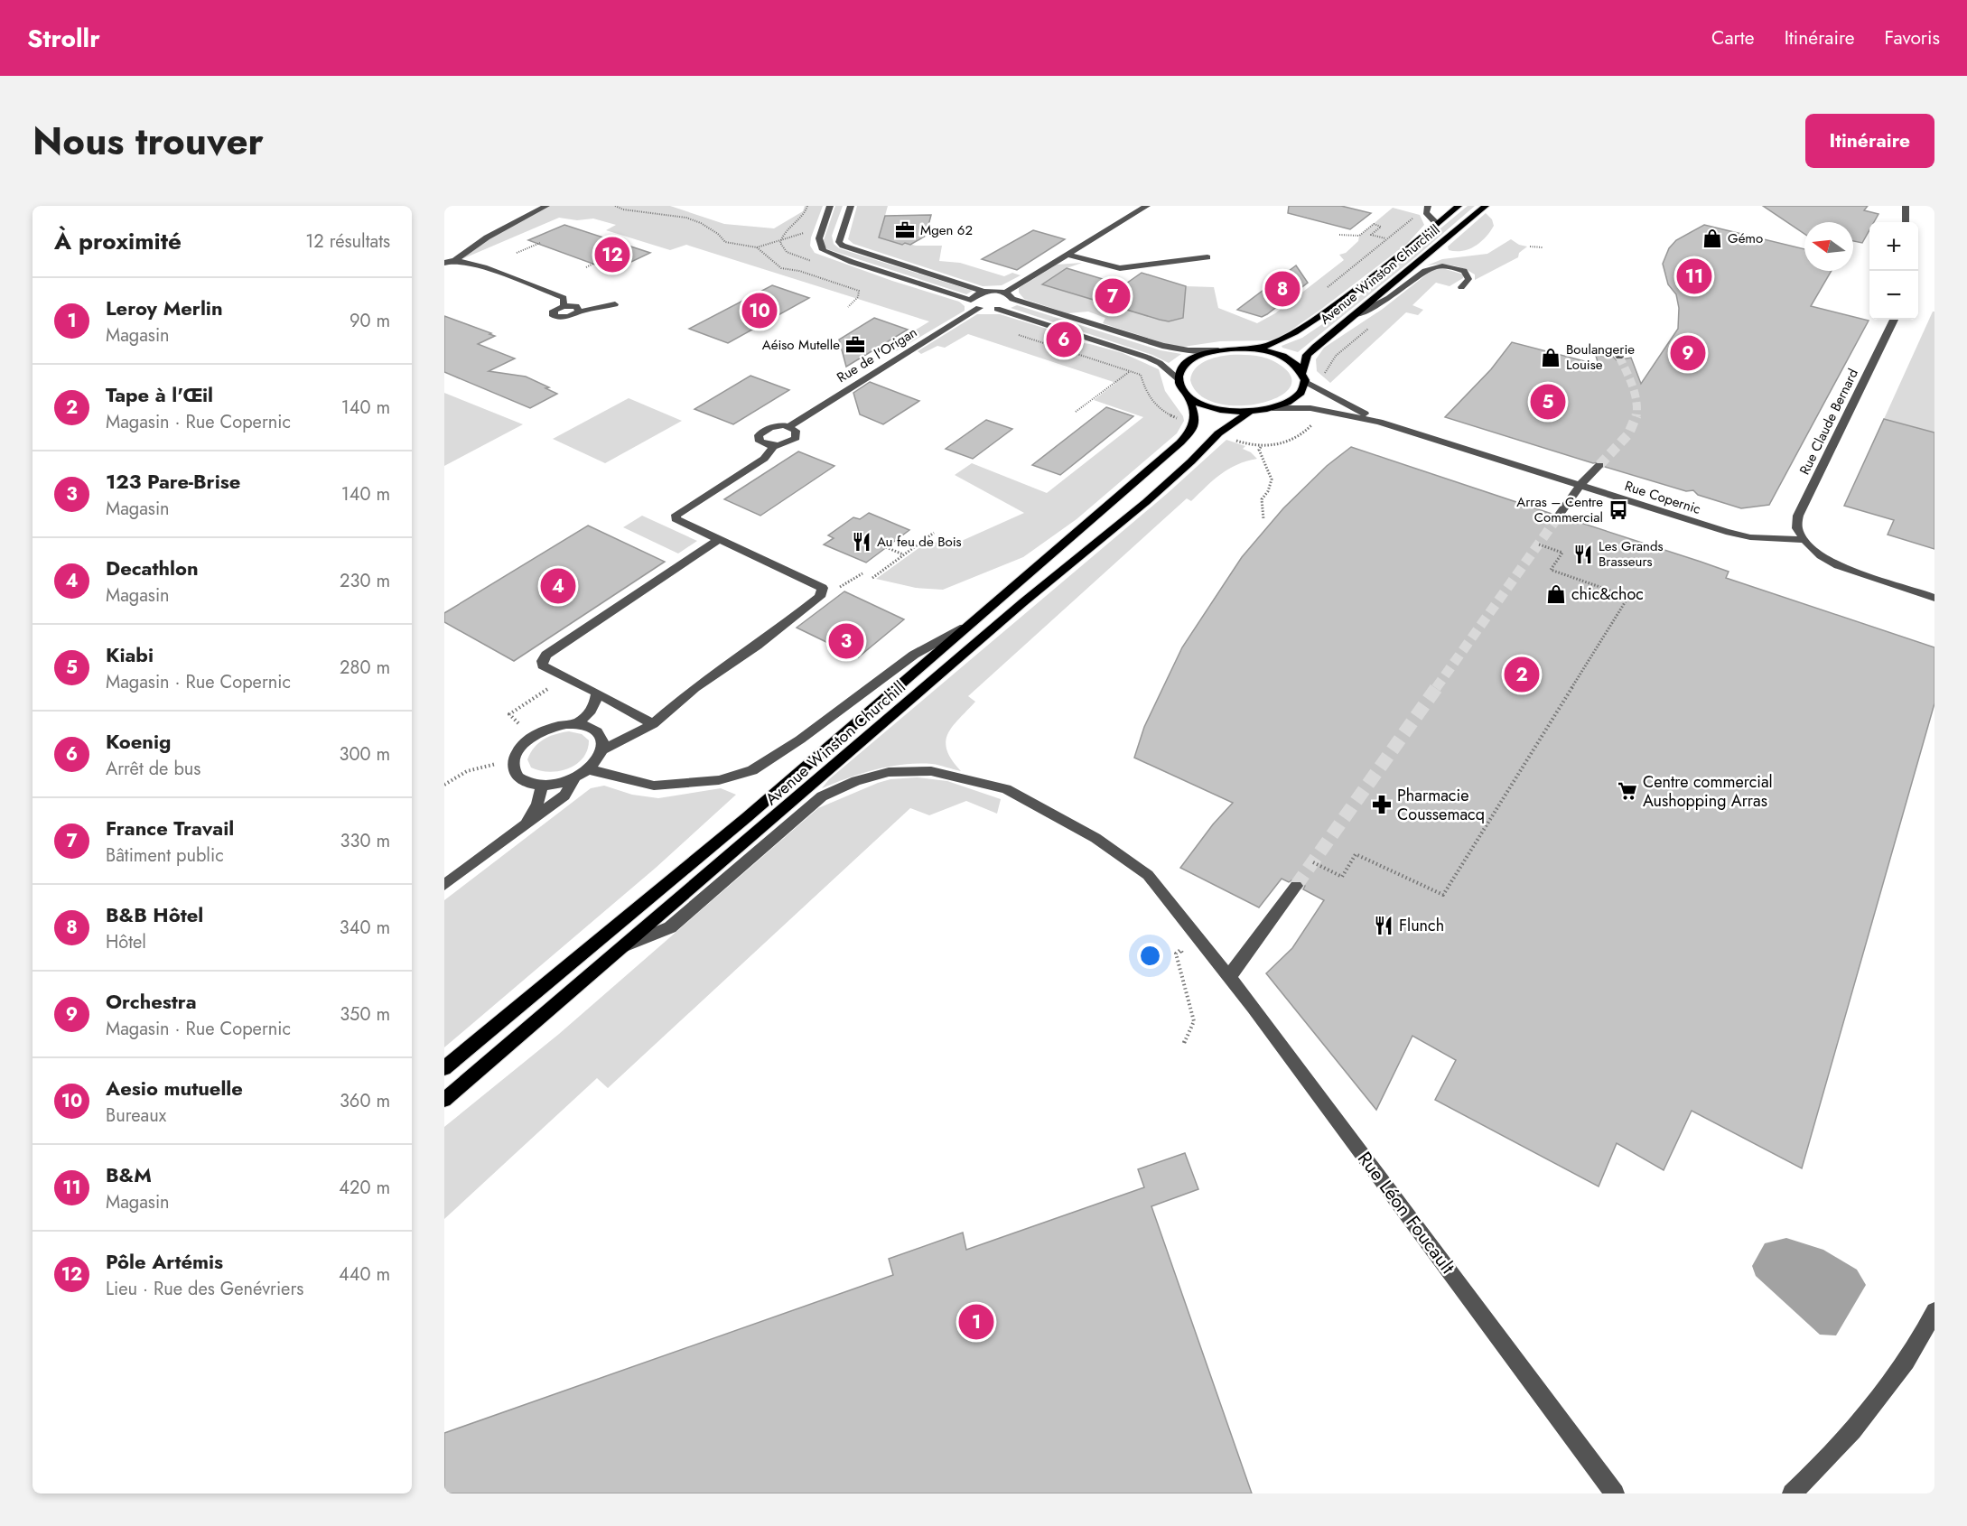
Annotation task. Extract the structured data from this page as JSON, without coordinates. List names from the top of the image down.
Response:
{
  "streets": {
    "main road": ["Avenue Winston Churchill"],
    "street": [
      "Rue de l'Origan",
      "Rue Claude Bernard",
      "Rue Copernic",
      "Rue Léon Foucault"
    ]
  },
  "crossings": [
    ["Avenue Winston Churchill", "Rue Léon Foucault"],
    ["Rue Claude Bernard", "Rue Copernic"]
  ],
  "places": {
    "office": ["Mgen 62", "Aéiso Mutelle"],
    "shop": ["Gémo", "Boulangerie Louise", "chic&choc"],
    "bus stop": ["Arras – Centre Commercial"],
    "restaurant": ["Au feu de Bois", "Les Grands Brasseurs", "Flunch"],
    "supermarket": ["Centre commercial Aushopping Arras"],
    "pharmacy": ["Pharmacie Coussemacq"]
  },
  "north": "left",
  "page": {
    "header": "Strollr",
    "nav": ["Carte", "Itinéraire", "Favoris"],
    "title": "Nous trouver",
    "buttons": "Itinéraire",
    "heading": ["À proximité", "12 résultats"],
    "map_buttons": ["+", "−"],
    "pins": [
      "12",
      "11",
      "8",
      "7",
      "10",
      "6",
      "9",
      "5",
      "4",
      "3",
      "2",
      "1"
    ],
    "list": [
      {
        "mark": "1",
        "name": "Leroy Merlin",
        "note": "Magasin",
        "value": "90 m"
      },
      {
        "mark": "2",
        "name": "Tape à l'Œil",
        "note": "Magasin · Rue Copernic",
        "value": "140 m"
      },
      {
        "mark": "3",
        "name": "123 Pare-Brise",
        "note": "Magasin",
        "value": "140 m"
      },
      {
        "mark": "4",
        "name": "Decathlon",
        "note": "Magasin",
        "value": "230 m"
      },
      {
        "mark": "5",
        "name": "Kiabi",
        "note": "Magasin · Rue Copernic",
        "value": "280 m"
      },
      {
        "mark": "6",
        "name": "Koenig",
        "note": "Arrêt de bus",
        "value": "300 m"
      },
      {
        "mark": "7",
        "name": "France Travail",
        "note": "Bâtiment public",
        "value": "330 m"
      },
      {
        "mark": "8",
        "name": "B&B Hôtel",
        "note": "Hôtel",
        "value": "340 m"
      },
      {
        "mark": "9",
        "name": "Orchestra",
        "note": "Magasin · Rue Copernic",
        "value": "350 m"
      },
      {
        "mark": "10",
        "name": "Aesio mutuelle",
        "note": "Bureaux",
        "value": "360 m"
      },
      {
        "mark": "11",
        "name": "B&M",
        "note": "Magasin",
        "value": "420 m"
      },
      {
        "mark": "12",
        "name": "Pôle Artémis",
        "note": "Lieu · Rue des Genévriers",
        "value": "440 m"
      }
    ]
  }
}
